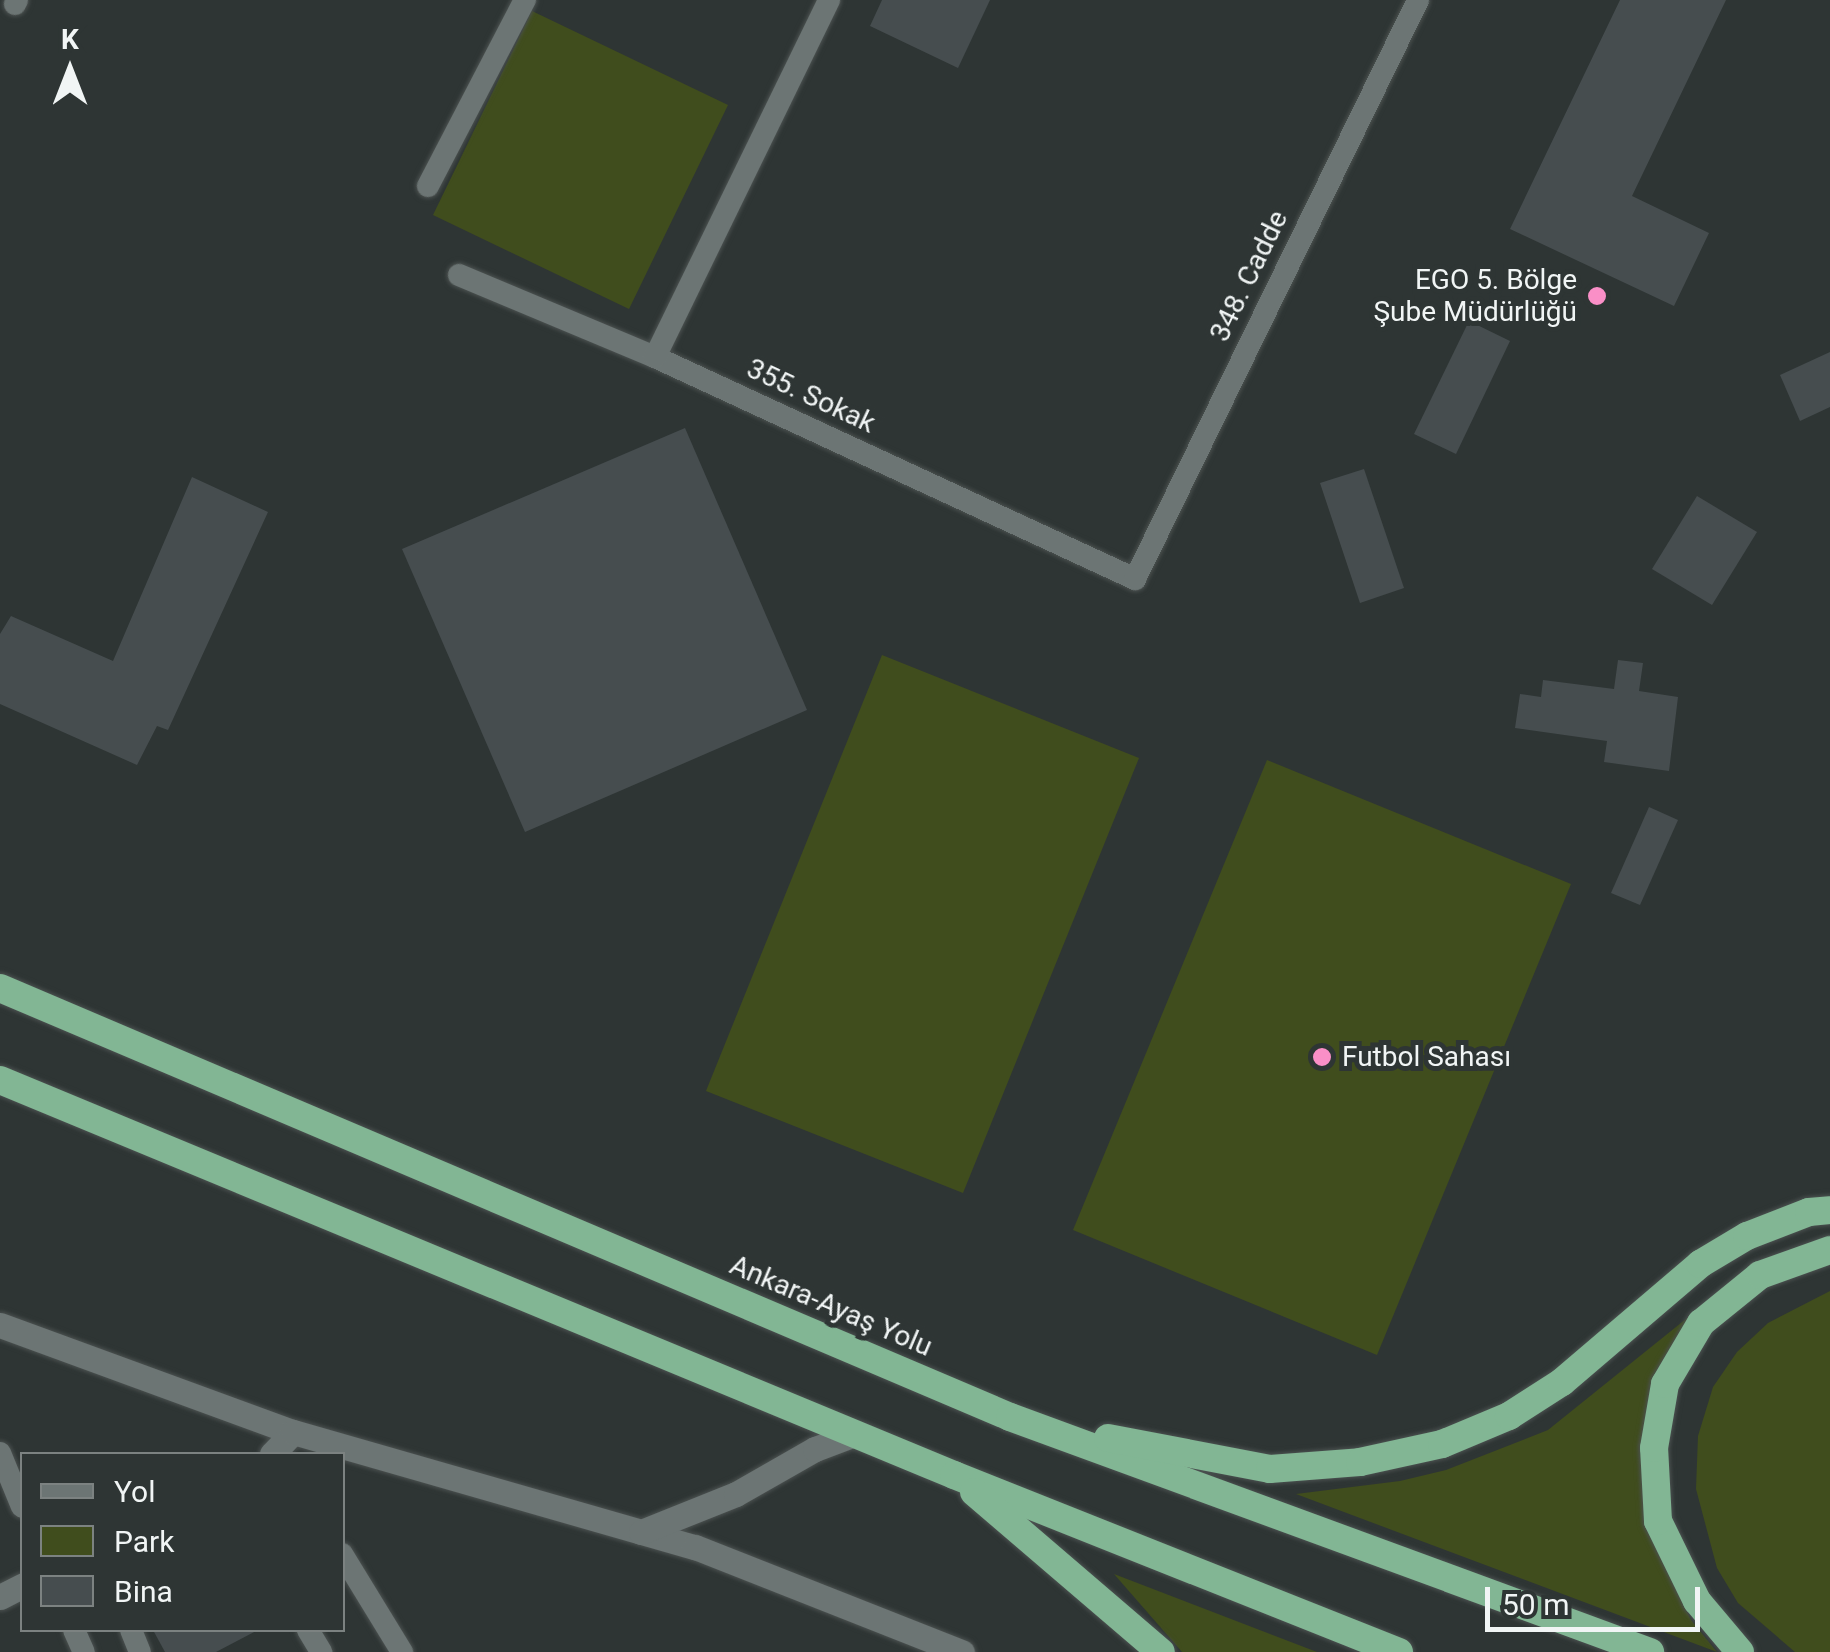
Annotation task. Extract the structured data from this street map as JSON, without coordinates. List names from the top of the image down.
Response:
{
  "streets": {
    "highway": ["Ankara-Ayaş Yolu"],
    "street": ["348. Cadde", "355. Sokak"]
  },
  "crossings": [
    ["348. Cadde", "355. Sokak"]
  ],
  "places": ["EGO 5. Bölge Şube Müdürlüğü", "Futbol Sahası"],
  "legend": ["Yol", "Park", "Bina"],
  "scale_bar": "50 m",
  "north": "top"
}
